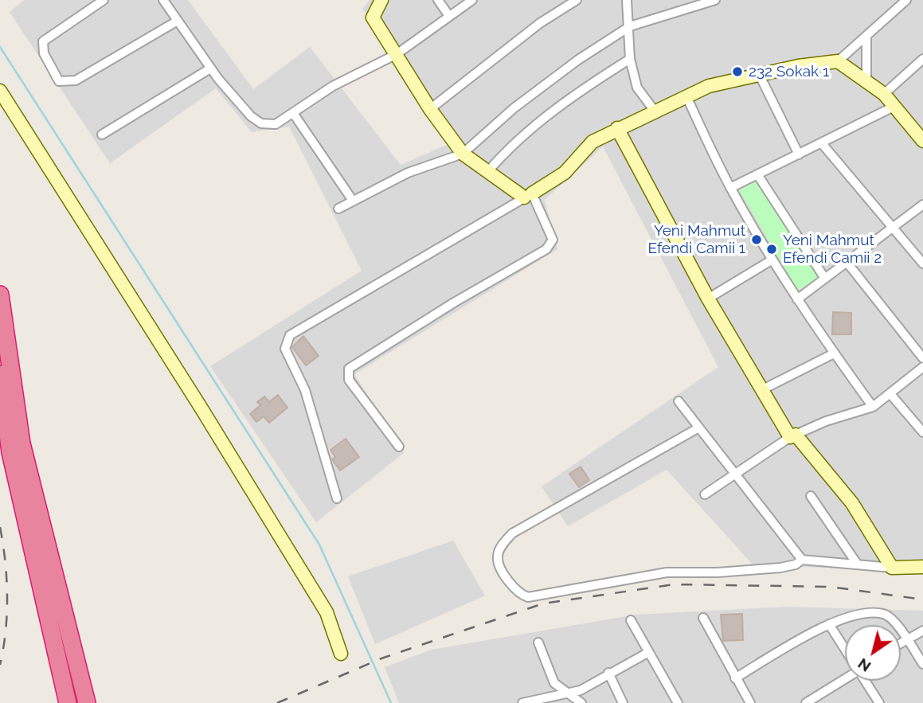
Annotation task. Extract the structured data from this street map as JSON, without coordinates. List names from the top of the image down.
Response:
{
  "places": ["232 Sokak 1", "Yeni Mahmut Efendi Camii 1", "Yeni Mahmut Efendi Camii 2"],
  "north": "bottom left"
}
